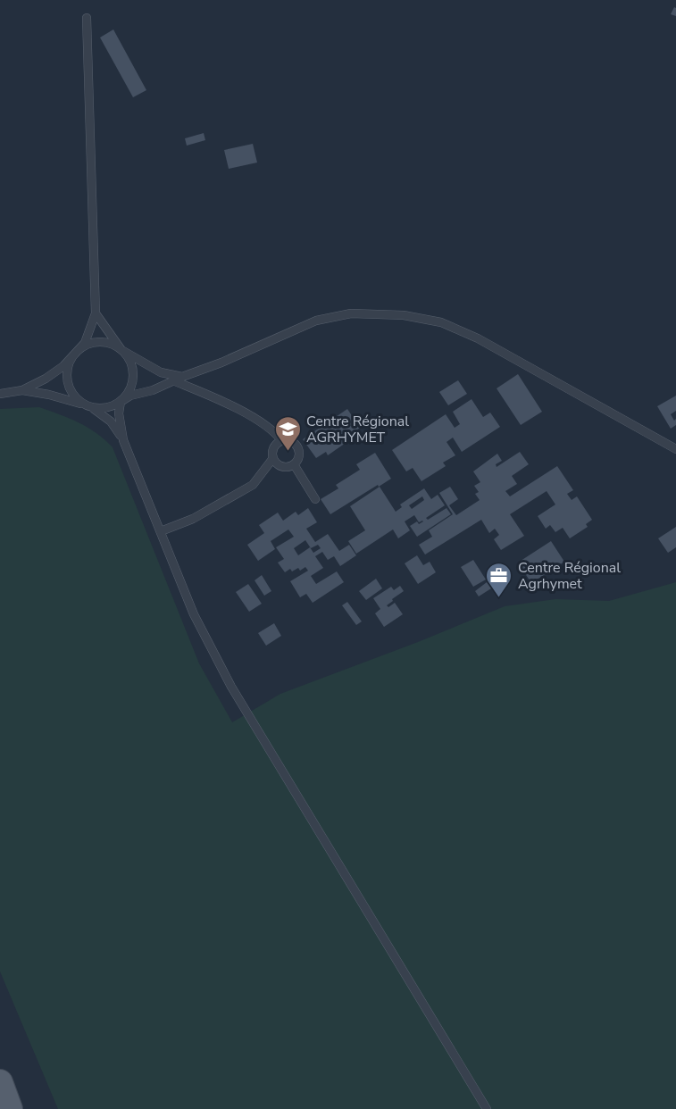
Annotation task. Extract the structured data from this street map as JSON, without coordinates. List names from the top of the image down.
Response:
{
  "places": {
    "school or university": ["Centre Régional AGRHYMET"],
    "office": ["Centre Régional Agrhymet"]
  }
}
